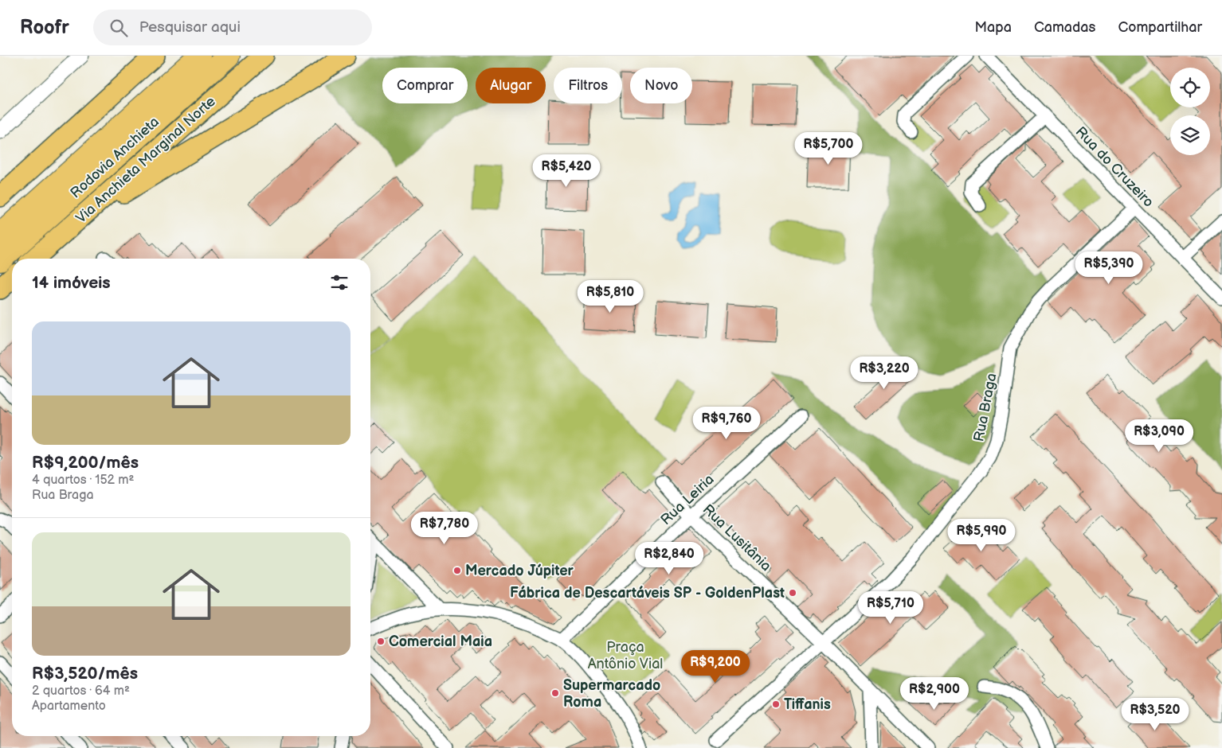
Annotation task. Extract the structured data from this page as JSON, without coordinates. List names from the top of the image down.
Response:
{
  "streets": {
    "highway": ["Rodovia Anchieta", "Via Anchieta Marginal Norte"],
    "street": [
      "Rua do Cruzeiro",
      "Rua Braga",
      "Rua Leiria",
      "Rua Lusitânia"
    ]
  },
  "crossings": [
    ["Rua do Cruzeiro", "Rua Braga"],
    ["Rua Braga", "Rua Lusitânia"],
    ["Rua Leiria", "Rua Lusitânia"]
  ],
  "parks": ["Praça Antônio Vial"],
  "places": [
    "Mercado Júpiter",
    "Fábrica de Descartáveis SP - GoldenPlast",
    "Comercial Maia",
    "Supermarcado Roma",
    "Tiffanis"
  ],
  "page": {
    "header": "Roofr",
    "search": "Pesquisar aqui",
    "nav": ["Mapa", "Camadas", "Compartilhar"],
    "chip": [
      "Comprar",
      "Alugar",
      "Filtros",
      "Novo"
    ],
    "price": [
      "R$5,700",
      "R$5,420",
      "R$5,390",
      "R$5,810",
      "R$3,220",
      "R$9,760",
      "R$3,090",
      "R$7,780",
      "R$5,990",
      "R$2,840",
      "R$5,710",
      "R$9,200",
      "R$2,900",
      "R$3,520"
    ],
    "heading": "14 imóveis",
    "list": [
      {
        "name": "R$9,200/mês",
        "note": "4 quartos · 152 m² · Rua Braga"
      },
      {
        "name": "R$3,520/mês",
        "note": "2 quartos · 64 m² · Apartamento"
      }
    ]
  }
}
